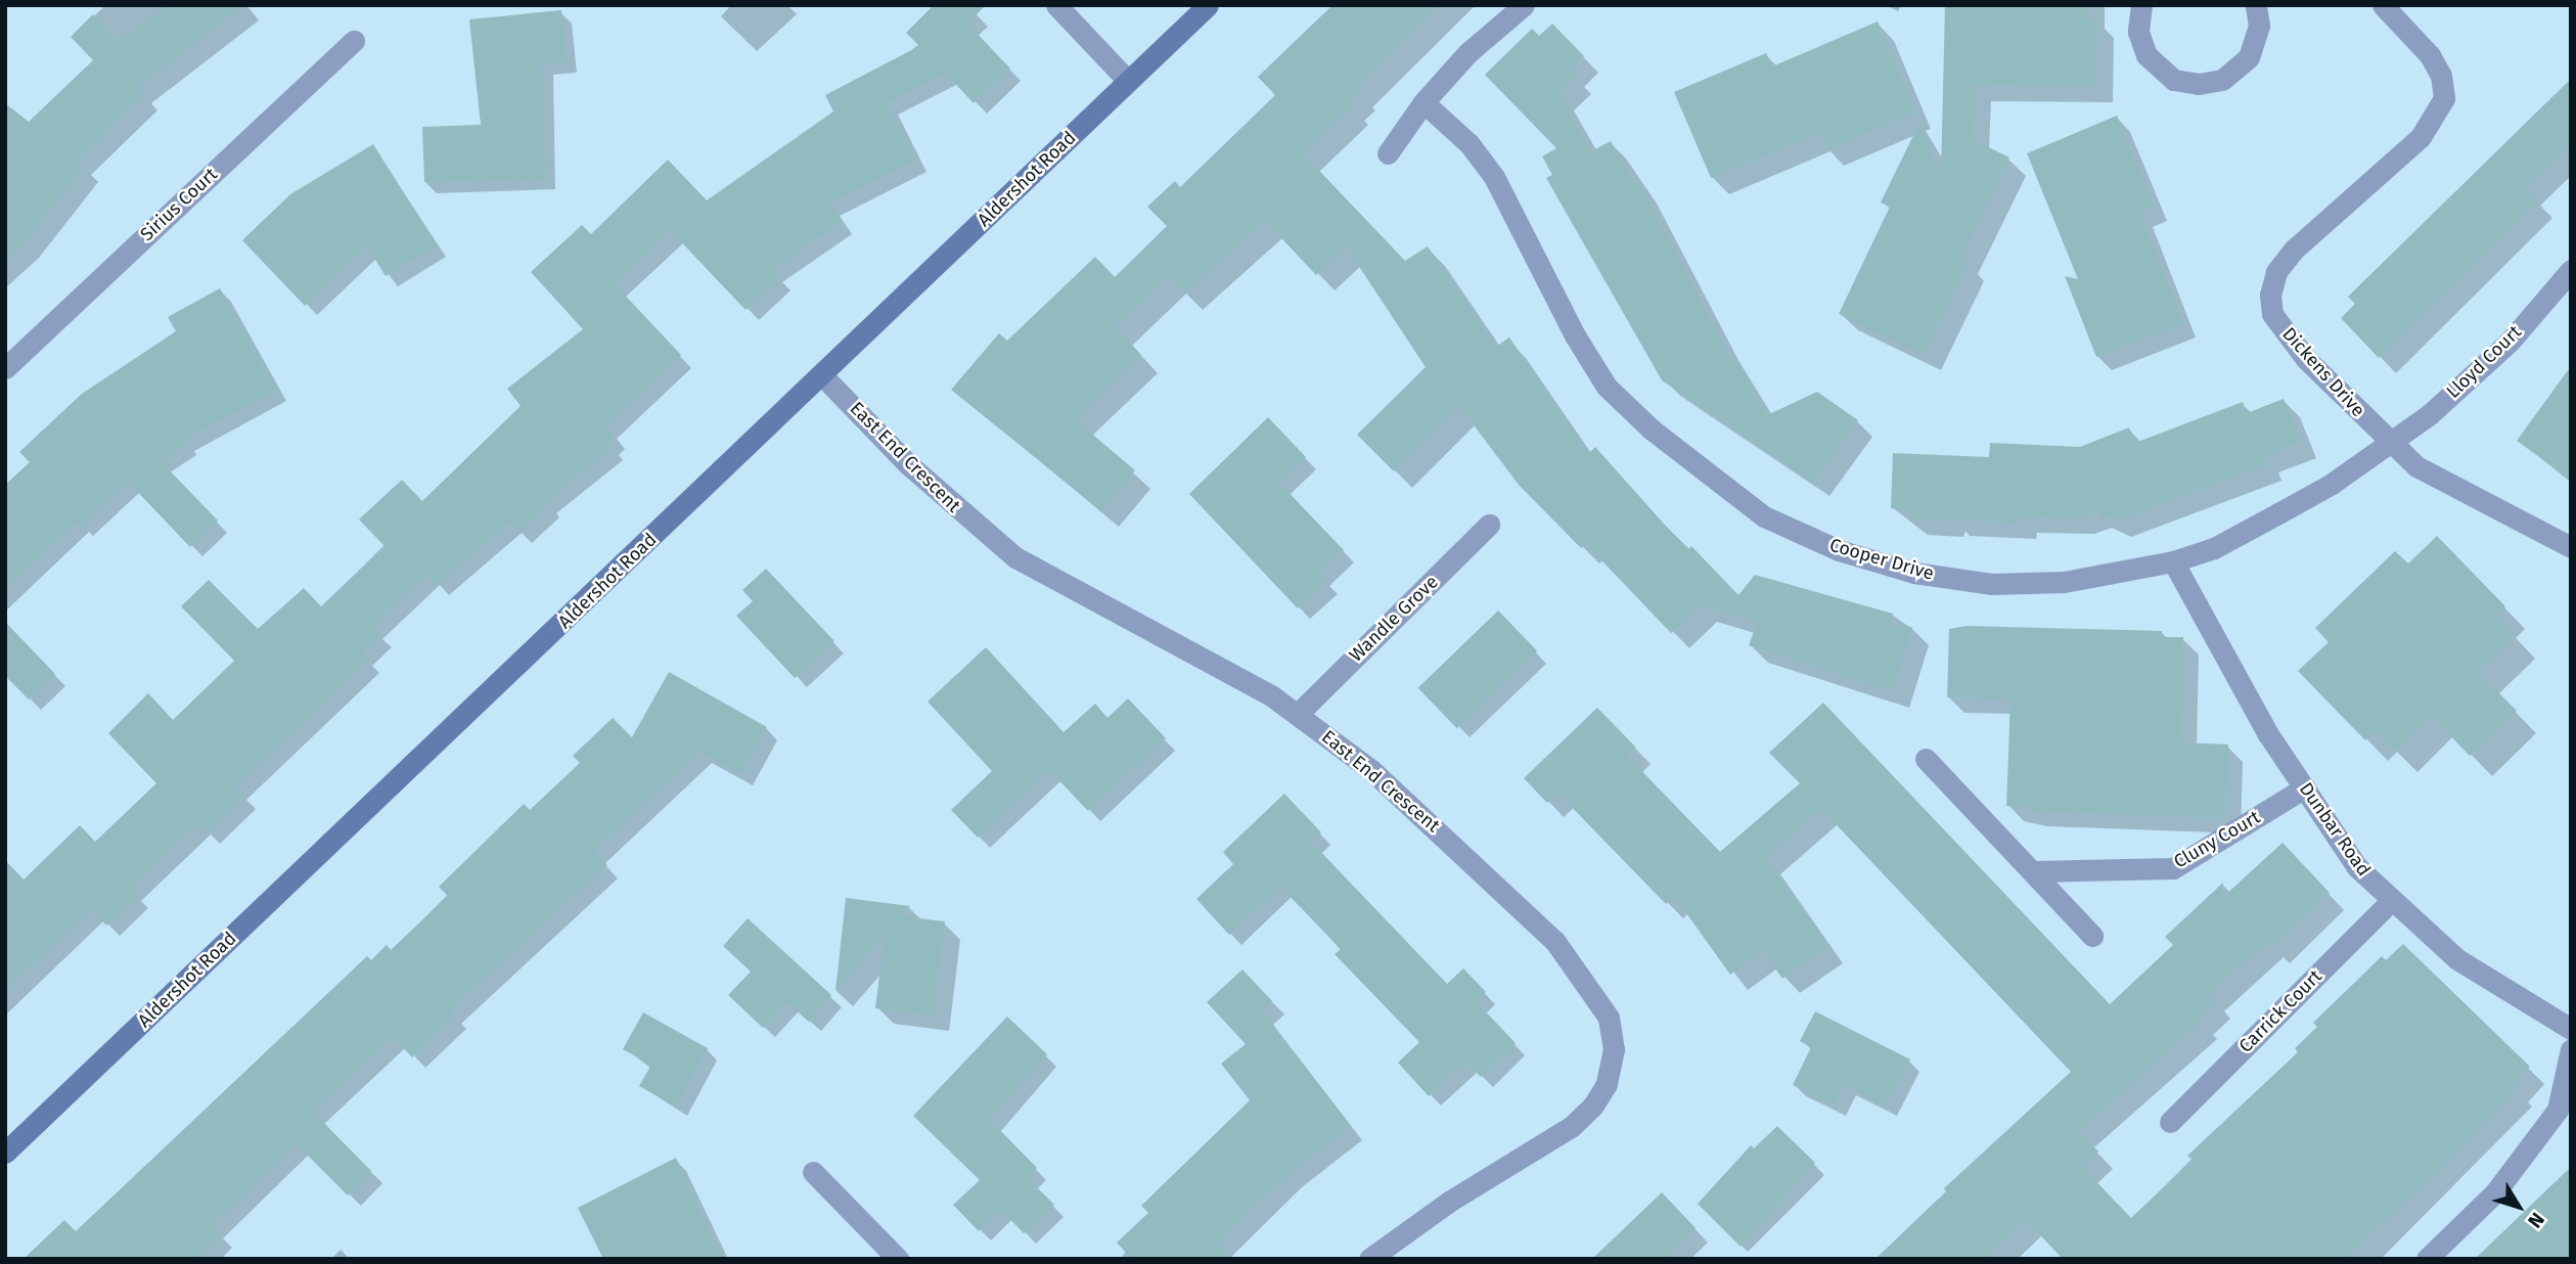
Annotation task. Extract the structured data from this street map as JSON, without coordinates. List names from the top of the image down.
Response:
{
  "streets": {
    "street": [
      "Aldershot Road",
      "Sirius Court",
      "Lloyd Court",
      "Dickens Drive",
      "East End Crescent",
      "Cooper Drive",
      "Wandle Grove",
      "Dunbar Road",
      "Cluny Court",
      "Carrick Court"
    ]
  },
  "crossings": [
    ["Aldershot Road", "East End Crescent"],
    ["Lloyd Court", "Dickens Drive"],
    ["Lloyd Court", "Cooper Drive"],
    ["Dickens Drive", "Cooper Drive"],
    ["East End Crescent", "Wandle Grove"],
    ["Cooper Drive", "Dunbar Road"],
    ["Dunbar Road", "Cluny Court"],
    ["Dunbar Road", "Carrick Court"]
  ],
  "north": "bottom right"
}
